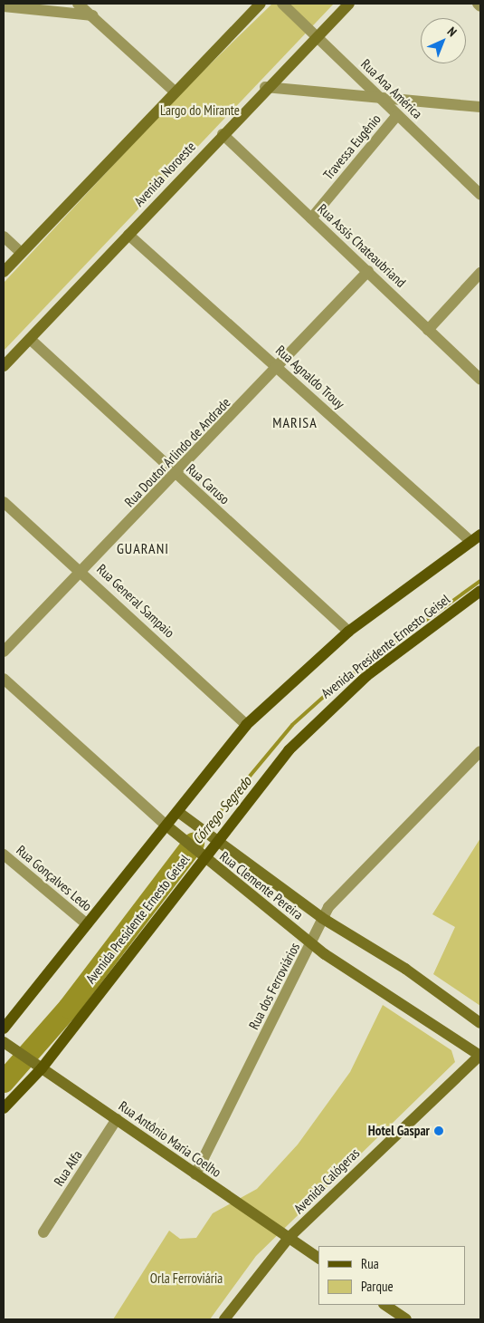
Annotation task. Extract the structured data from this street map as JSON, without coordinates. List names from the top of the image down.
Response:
{
  "streets": {
    "main road": [
      "Avenida Noroeste",
      "Avenida Presidente Ernesto Geisel",
      "Rua Clemente Pereira",
      "Rua Antônio Maria Coelho",
      "Avenida Calógeras"
    ],
    "street": [
      "Rua Ana América",
      "Travessa Eugênio",
      "Rua Assis Chateaubriand",
      "Rua Agnaldo Trouy",
      "Rua Doutor Arlindo de Andrade",
      "Rua Caruso",
      "Rua General Sampaio",
      "Rua Gonçalves Ledo",
      "Rua dos Ferroviários",
      "Rua Alfa"
    ]
  },
  "crossings": [
    ["Rua Ana América", "Travessa Eugênio"],
    ["Rua Ana América", "Avenida Noroeste"],
    ["Travessa Eugênio", "Rua Assis Chateaubriand"],
    ["Avenida Noroeste", "Rua Assis Chateaubriand"],
    ["Avenida Noroeste", "Rua Agnaldo Trouy"],
    ["Avenida Noroeste", "Rua Caruso"],
    ["Rua Assis Chateaubriand", "Rua Doutor Arlindo de Andrade"],
    ["Rua Agnaldo Trouy", "Rua Doutor Arlindo de Andrade"],
    ["Rua Doutor Arlindo de Andrade", "Rua Caruso"],
    ["Rua Doutor Arlindo de Andrade", "Rua General Sampaio"],
    ["Avenida Presidente Ernesto Geisel", "Rua Clemente Pereira"],
    ["Avenida Presidente Ernesto Geisel", "Rua Antônio Maria Coelho"],
    ["Rua Clemente Pereira", "Rua dos Ferroviários"],
    ["Rua Clemente Pereira", "Avenida Calógeras"],
    ["Rua dos Ferroviários", "Rua Antônio Maria Coelho"],
    ["Rua Antônio Maria Coelho", "Rua Alfa"],
    ["Rua Antônio Maria Coelho", "Avenida Calógeras"]
  ],
  "districts": ["MARISA", "GUARANI"],
  "water": ["Córrego Segredo"],
  "parks": ["Largo do Mirante", "Orla Ferroviária"],
  "places": ["Hotel Gaspar"],
  "legend": ["Rua", "Parque"],
  "north": "top right"
}
